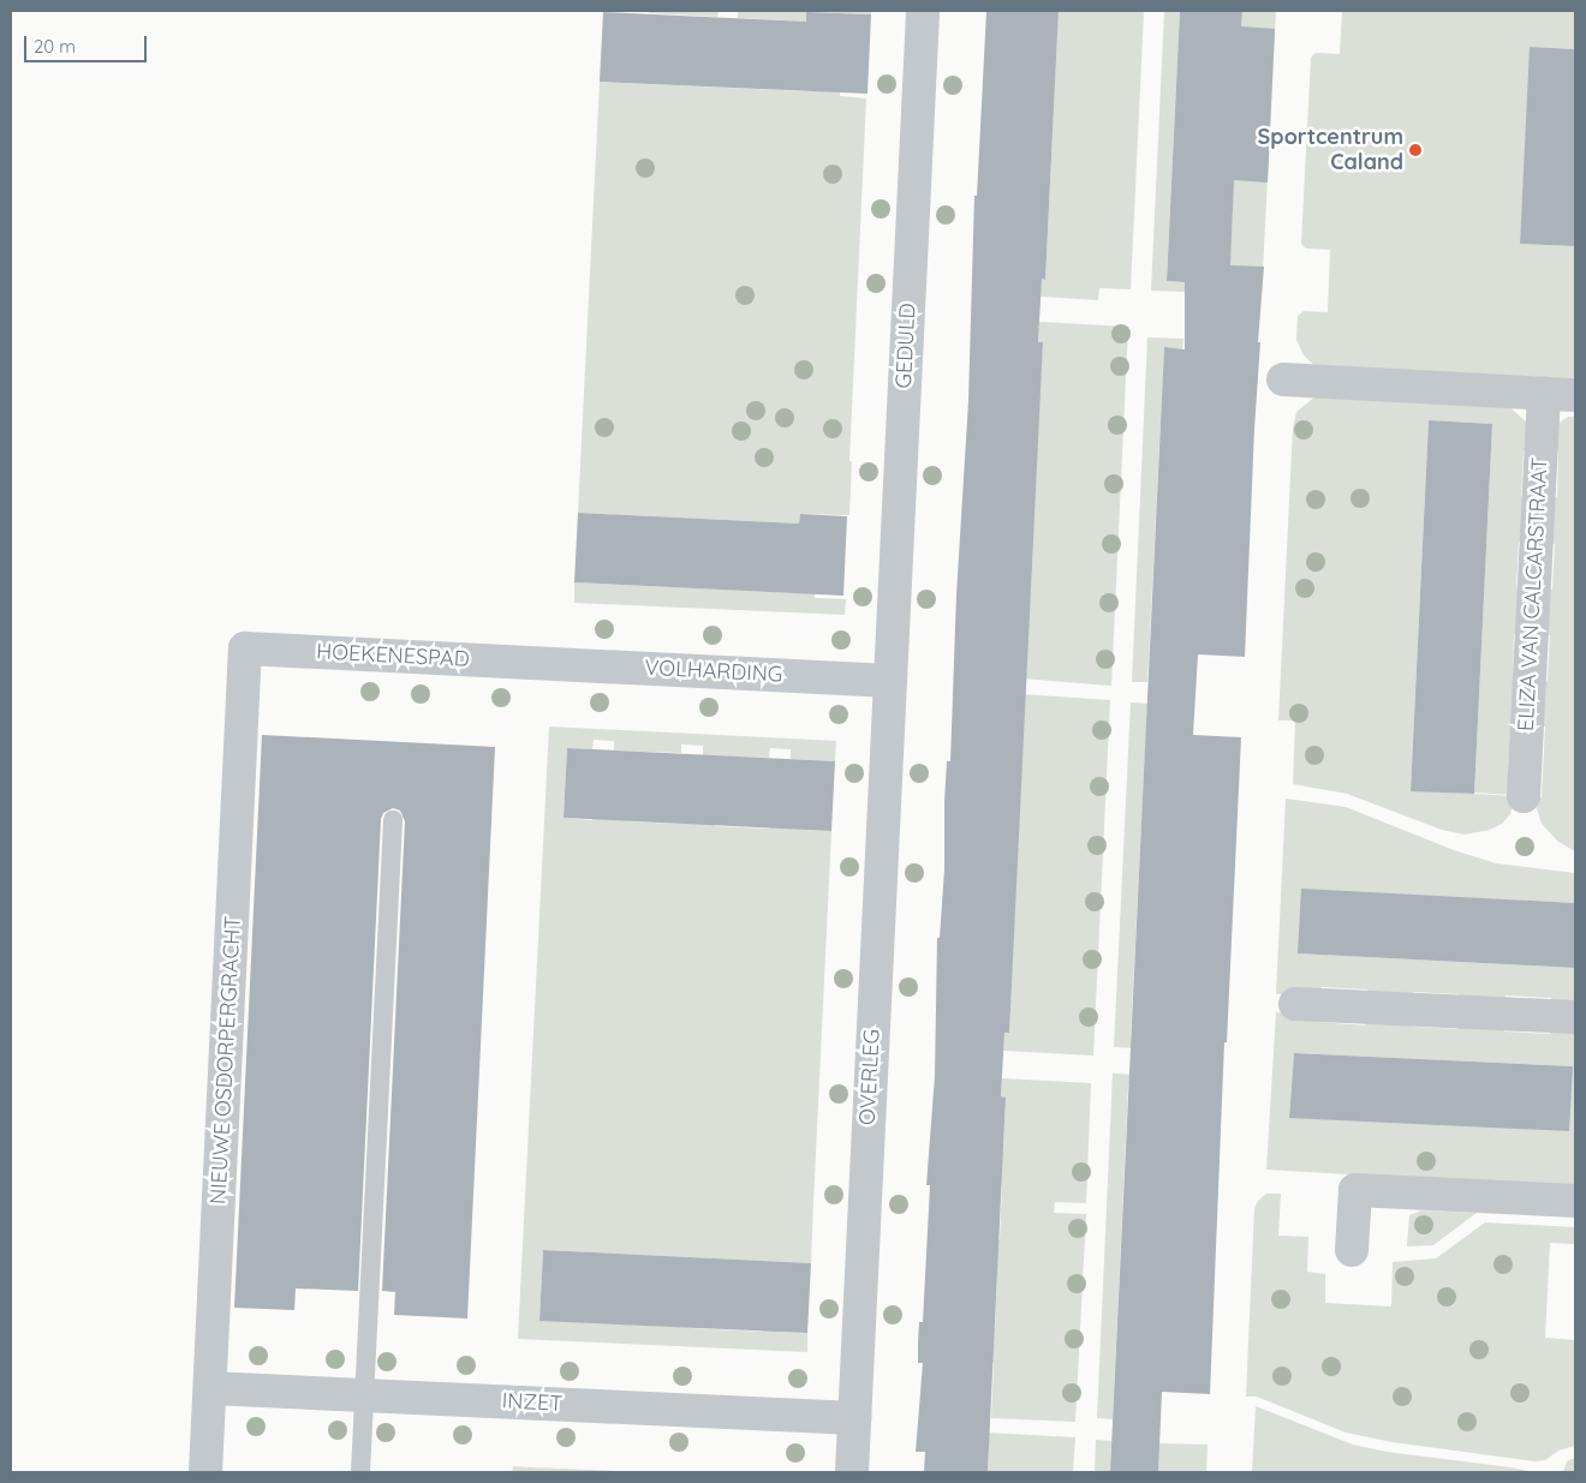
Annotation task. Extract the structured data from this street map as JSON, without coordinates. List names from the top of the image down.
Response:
{
  "streets": {
    "street": [
      "GEDULD",
      "ELIZA VAN CALCARSTRAAT",
      "HOEKENESPAD",
      "VOLHARDING",
      "NIEUWE OSDORPERGRACHT",
      "OVERLEG",
      "INZET"
    ]
  },
  "crossings": [
    ["GEDULD", "VOLHARDING"],
    ["GEDULD", "OVERLEG"],
    ["HOEKENESPAD", "VOLHARDING"],
    ["HOEKENESPAD", "NIEUWE OSDORPERGRACHT"],
    ["VOLHARDING", "OVERLEG"],
    ["NIEUWE OSDORPERGRACHT", "INZET"],
    ["OVERLEG", "INZET"]
  ],
  "places": ["Sportcentrum Caland"],
  "scale_bar": "20 m"
}
